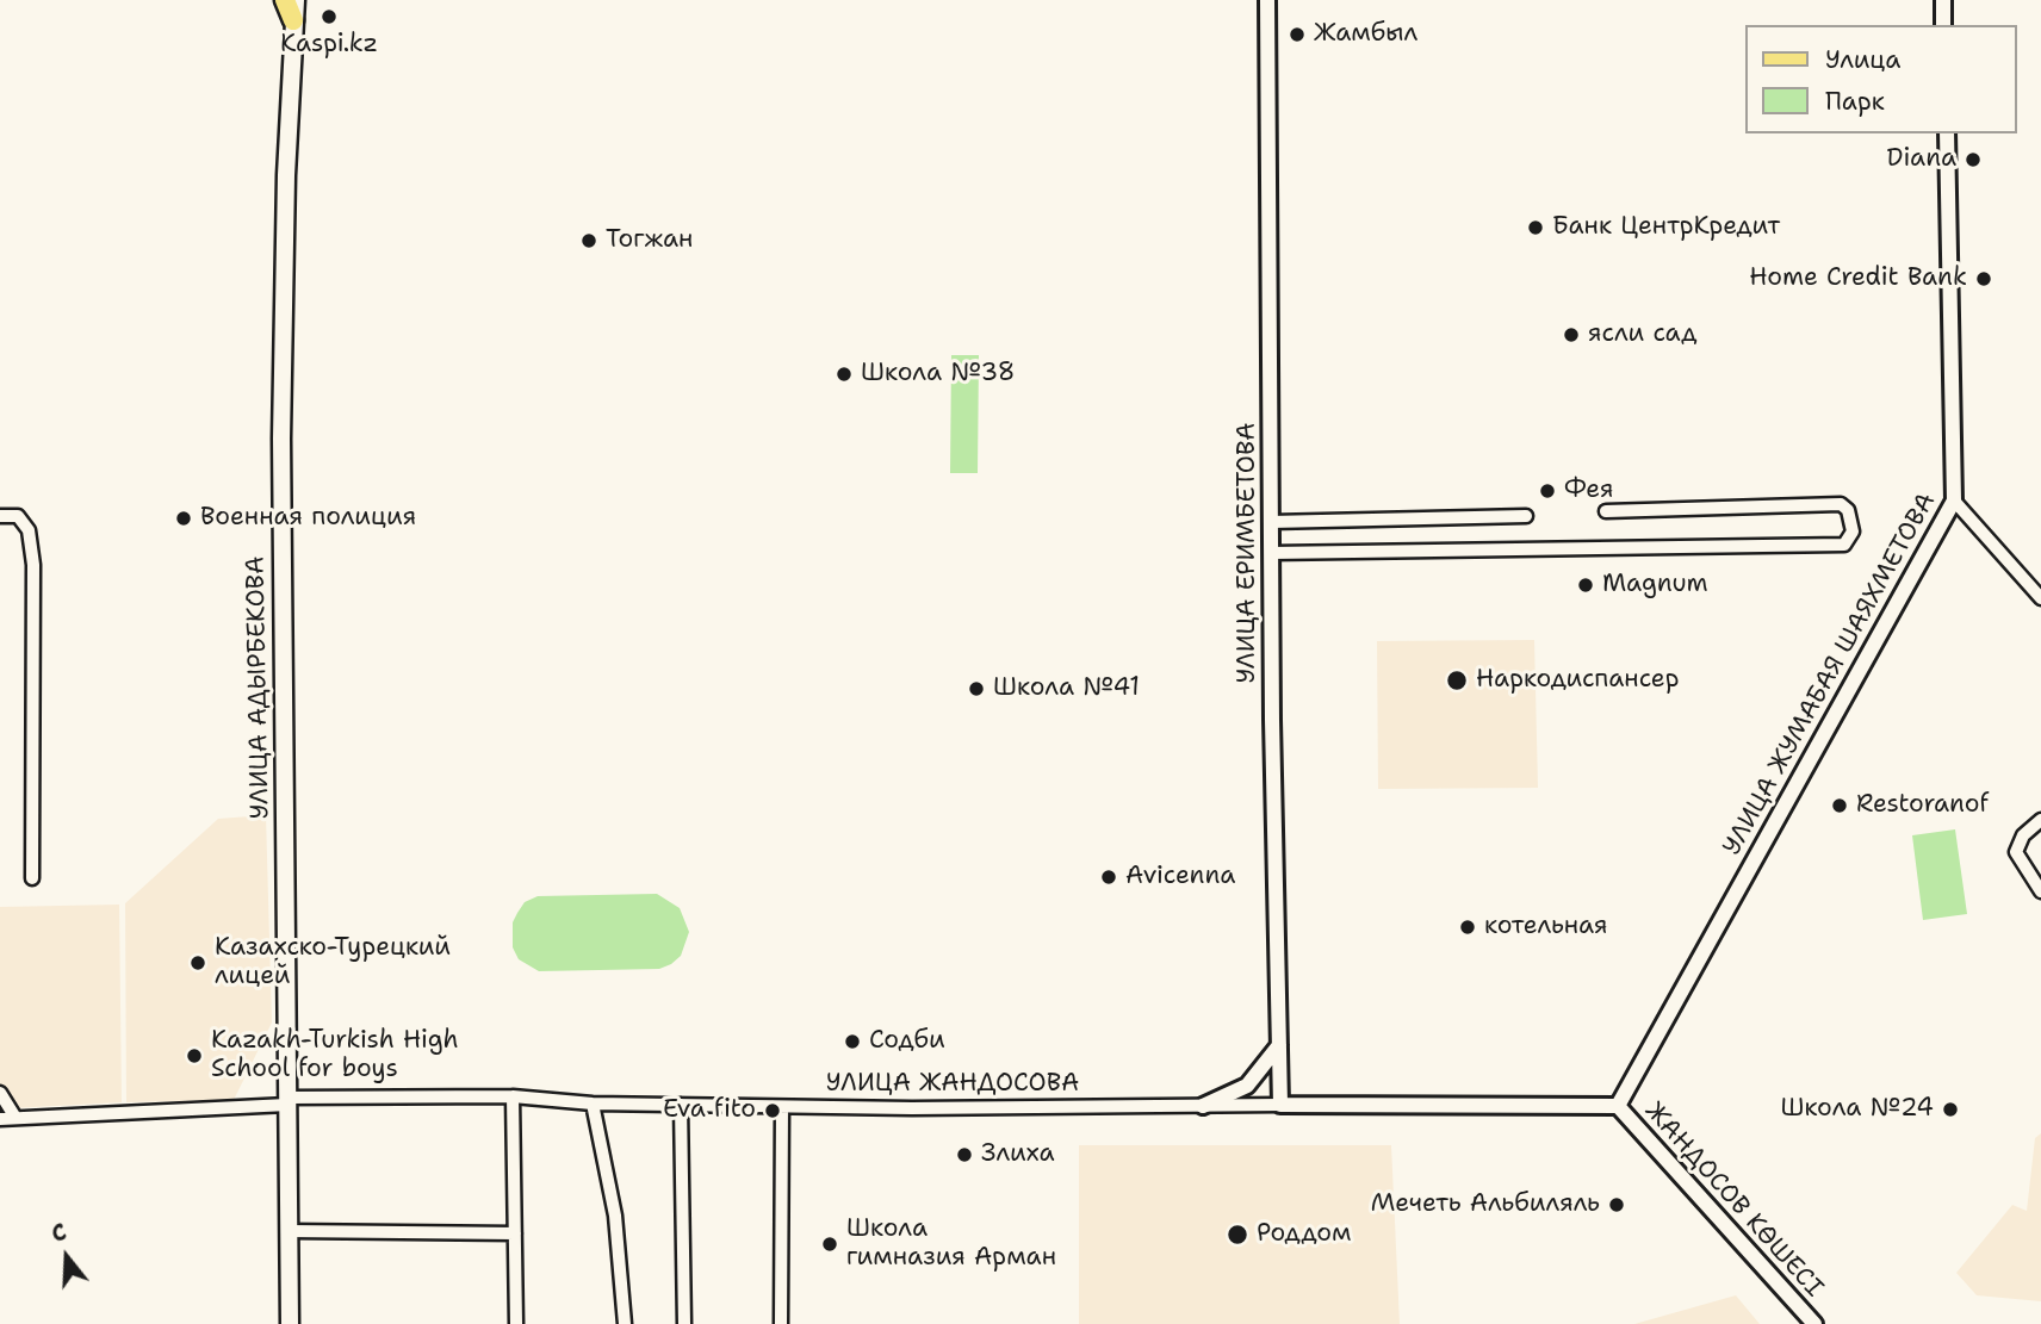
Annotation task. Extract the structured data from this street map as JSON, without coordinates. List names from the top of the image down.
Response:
{
  "streets": {
    "main road": ["УЛИЦА АДЫРБЕКОВА"],
    "street": [
      "УЛИЦА ЕРИМБЕТОВА",
      "УЛИЦА ЖУМАБАЯ ШАЯХМЕТОВА",
      "УЛИЦА ЖАНДОСОВА",
      "ЖАНДОСОВ КӨШЕСІ"
    ]
  },
  "crossings": [
    ["УЛИЦА ЕРИМБЕТОВА", "УЛИЦА ЖАНДОСОВА"],
    ["УЛИЦА ЖУМАБАЯ ШАЯХМЕТОВА", "УЛИЦА ЖАНДОСОВА"],
    ["УЛИЦА ЖУМАБАЯ ШАЯХМЕТОВА", "ЖАНДОСОВ КӨШЕСІ"],
    ["УЛИЦА АДЫРБЕКОВА", "УЛИЦА ЖАНДОСОВА"],
    ["УЛИЦА ЖАНДОСОВА", "ЖАНДОСОВ КӨШЕСІ"]
  ],
  "places": [
    "Kaspi.kz",
    "Жамбыл",
    "Diana",
    "Банк ЦентрКредит",
    "Тогжан",
    "Home Credit Bank",
    "ясли сад",
    "Школа №38",
    "Фея",
    "Военная полиция",
    "Magnum",
    "Наркодиспансер",
    "Школа №41",
    "Restoranof",
    "Avicenna",
    "котельная",
    "Казахско-Турецкий лицей",
    "Содби",
    "Kazakh-Turkish High School for boys",
    "Школа №24",
    "Eva fito",
    "Злиха",
    "Мечеть Альбиляль",
    "Роддом",
    "Школа гимназия Арман"
  ],
  "legend": ["Улица", "Парк"],
  "north": "top"
}
